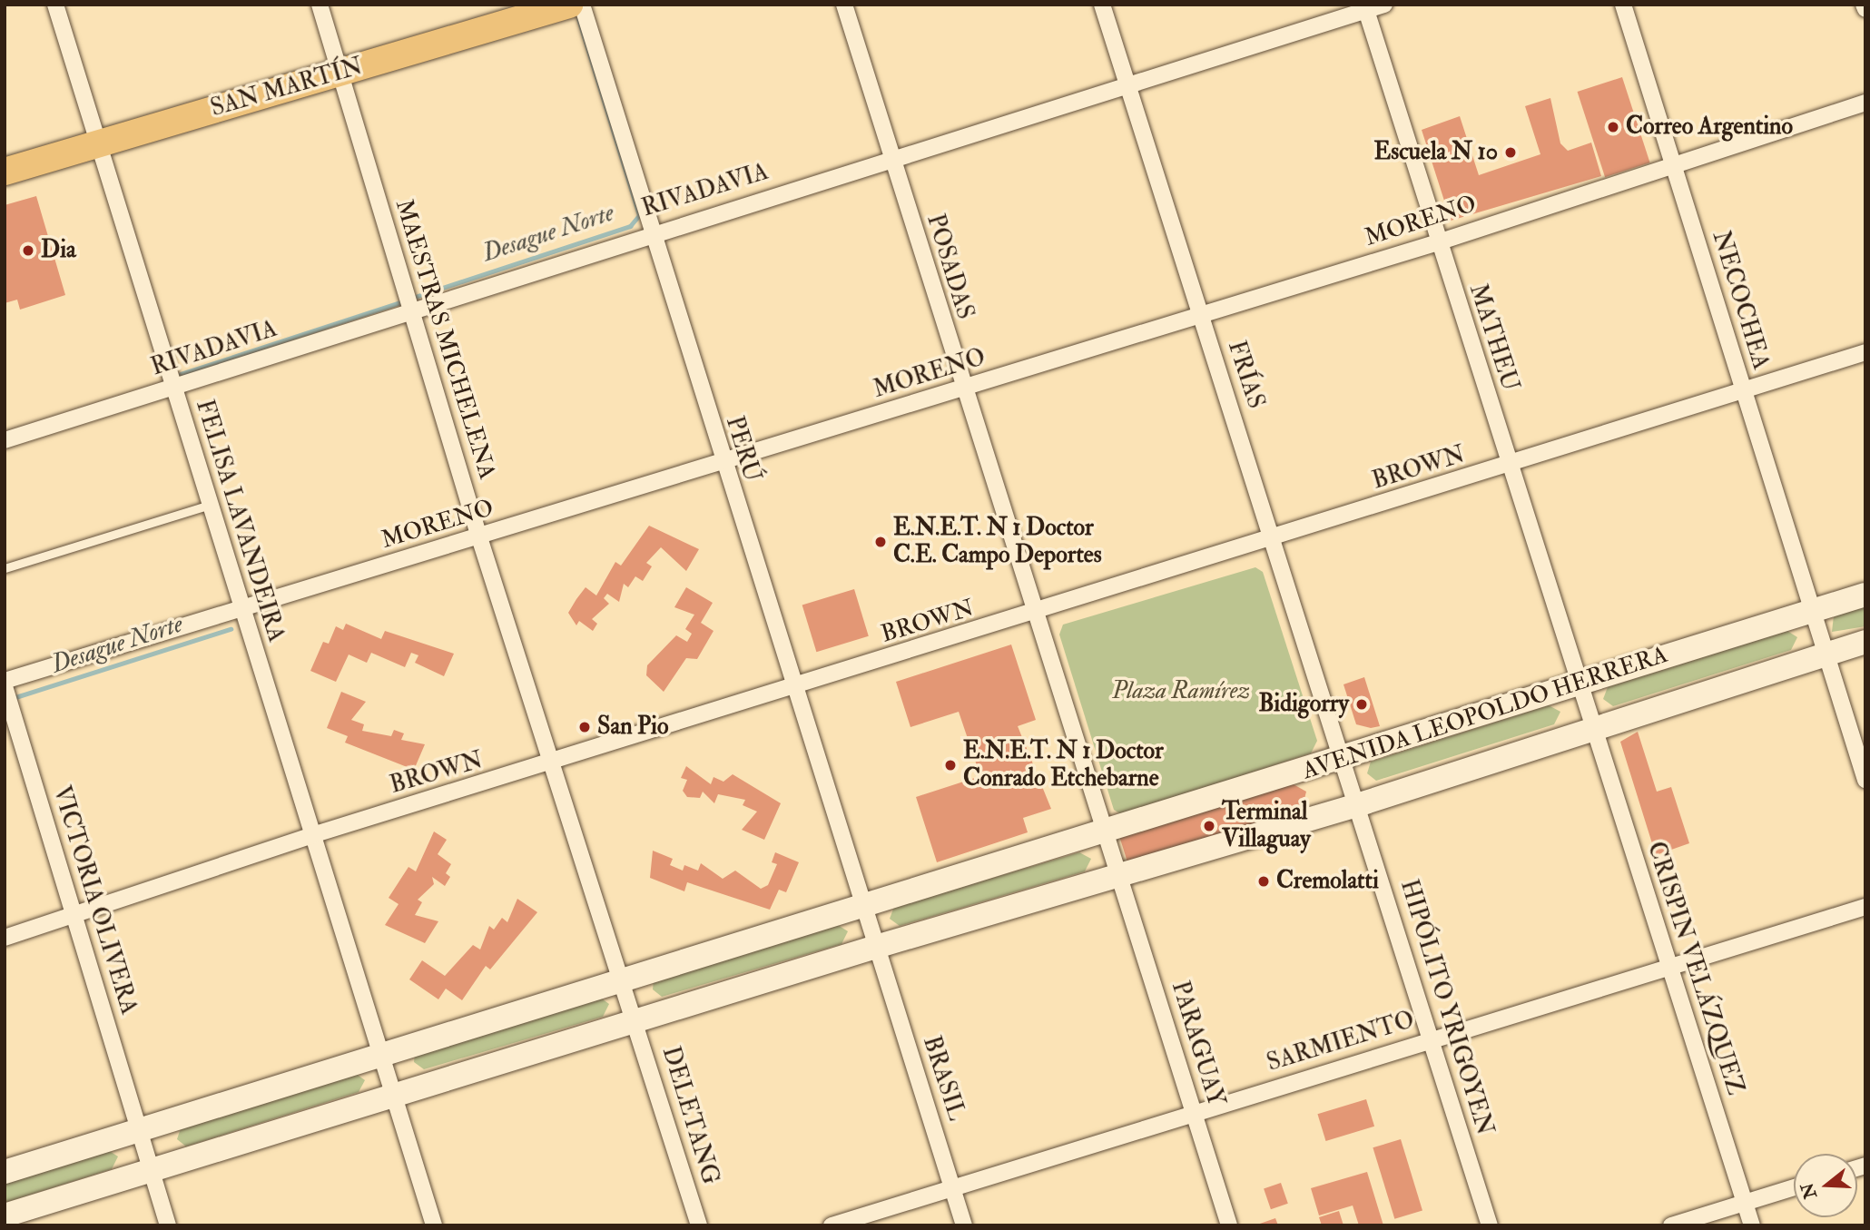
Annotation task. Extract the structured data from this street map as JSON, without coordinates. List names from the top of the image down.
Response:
{
  "streets": {
    "main road": ["SAN MARTÍN"],
    "street": [
      "RIVADAVIA",
      "MORENO",
      "POSADAS",
      "NECOCHEA",
      "MATHEU",
      "MAESTRAS MICHELENA",
      "FRÍAS",
      "PERÚ",
      "BROWN",
      "FELISA LAVANDEIRA",
      "AVENIDA LEOPOLDO HERRERA",
      "VICTORIA OLIVERA",
      "CRISPIN VELÁZQUEZ",
      "HIPÓLITO YRIGOYEN",
      "SARMIENTO",
      "PARAGUAY",
      "BRASIL",
      "DELETANG"
    ]
  },
  "crossings": [
    ["SAN MARTÍN", "MAESTRAS MICHELENA"],
    ["SAN MARTÍN", "FELISA LAVANDEIRA"],
    ["RIVADAVIA", "POSADAS"],
    ["RIVADAVIA", "MATHEU"],
    ["RIVADAVIA", "MAESTRAS MICHELENA"],
    ["RIVADAVIA", "FRÍAS"],
    ["RIVADAVIA", "PERÚ"],
    ["RIVADAVIA", "FELISA LAVANDEIRA"],
    ["MORENO", "POSADAS"],
    ["MORENO", "NECOCHEA"],
    ["MORENO", "MATHEU"],
    ["MORENO", "MAESTRAS MICHELENA"],
    ["MORENO", "FRÍAS"],
    ["MORENO", "PERÚ"],
    ["MORENO", "FELISA LAVANDEIRA"],
    ["POSADAS", "BROWN"],
    ["POSADAS", "AVENIDA LEOPOLDO HERRERA"],
    ["NECOCHEA", "BROWN"],
    ["NECOCHEA", "AVENIDA LEOPOLDO HERRERA"],
    ["MATHEU", "BROWN"],
    ["MATHEU", "AVENIDA LEOPOLDO HERRERA"],
    ["MATHEU", "CRISPIN VELÁZQUEZ"],
    ["MAESTRAS MICHELENA", "BROWN"],
    ["MAESTRAS MICHELENA", "AVENIDA LEOPOLDO HERRERA"],
    ["FRÍAS", "BROWN"],
    ["FRÍAS", "AVENIDA LEOPOLDO HERRERA"],
    ["FRÍAS", "HIPÓLITO YRIGOYEN"],
    ["PERÚ", "BROWN"],
    ["PERÚ", "AVENIDA LEOPOLDO HERRERA"],
    ["BROWN", "FELISA LAVANDEIRA"],
    ["BROWN", "VICTORIA OLIVERA"],
    ["FELISA LAVANDEIRA", "AVENIDA LEOPOLDO HERRERA"],
    ["AVENIDA LEOPOLDO HERRERA", "VICTORIA OLIVERA"],
    ["AVENIDA LEOPOLDO HERRERA", "CRISPIN VELÁZQUEZ"],
    ["AVENIDA LEOPOLDO HERRERA", "HIPÓLITO YRIGOYEN"],
    ["AVENIDA LEOPOLDO HERRERA", "PARAGUAY"],
    ["AVENIDA LEOPOLDO HERRERA", "BRASIL"],
    ["AVENIDA LEOPOLDO HERRERA", "DELETANG"],
    ["CRISPIN VELÁZQUEZ", "SARMIENTO"],
    ["HIPÓLITO YRIGOYEN", "SARMIENTO"],
    ["SARMIENTO", "PARAGUAY"],
    ["SARMIENTO", "BRASIL"]
  ],
  "water": ["Desague Norte"],
  "parks": ["Plaza Ramírez"],
  "places": [
    "Correo Argentino",
    "Escuela N 10",
    "Dia",
    "E.N.E.T. N 1 Doctor C.E. Campo Deportes",
    "Bidigorry",
    "San Pio",
    "E.N.E.T. N 1 Doctor Conrado Etchebarne",
    "Terminal Villaguay",
    "Cremolatti"
  ],
  "north": "left"
}
